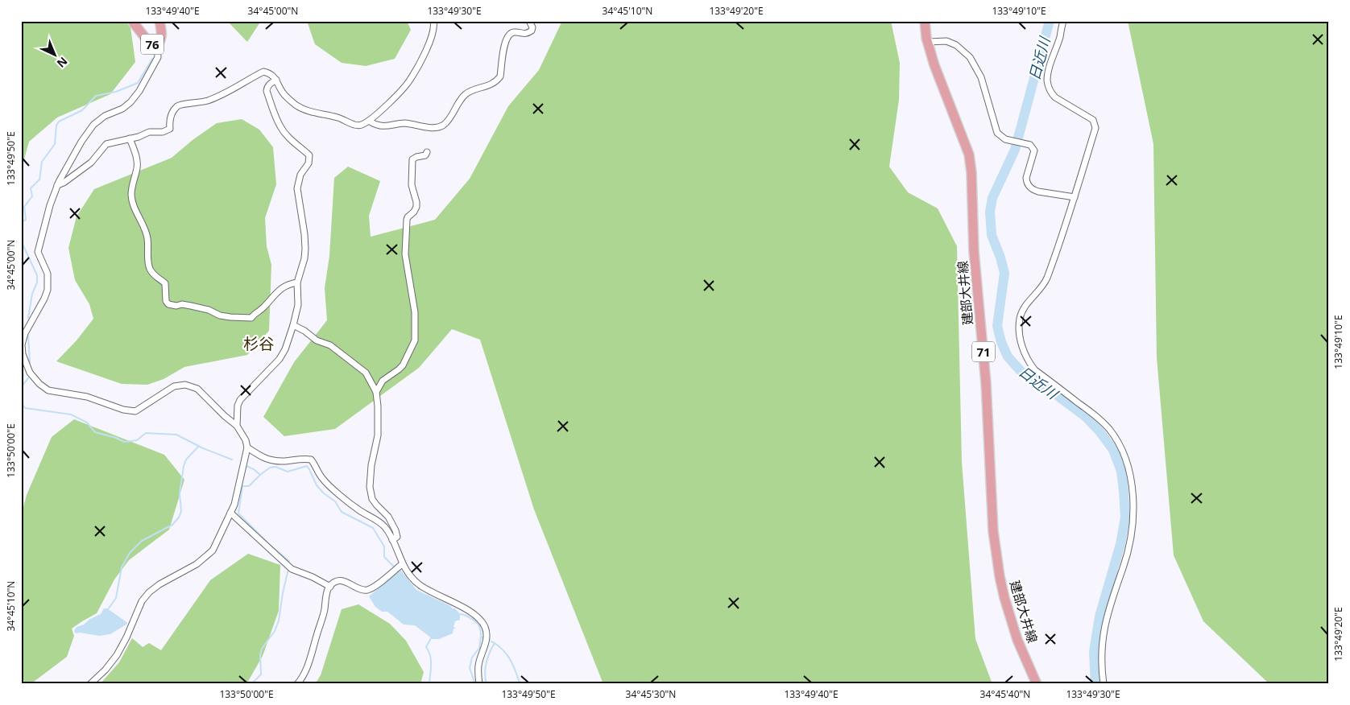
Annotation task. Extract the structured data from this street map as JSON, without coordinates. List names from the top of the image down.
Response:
{
  "streets": {
    "main road": ["76", "建部大井線", "71"]
  },
  "districts": ["杉谷"],
  "water": ["日近川"],
  "north": "bottom right",
  "coordinates": [
    "133°49'40\"E",
    "34°45'00\"N",
    "133°49'30\"E",
    "34°45'10\"N",
    "133°49'20\"E",
    "133°49'10\"E",
    "133°49'50\"E",
    "133°50'00\"E",
    "34°45'30\"N",
    "34°45'40\"N"
  ]
}
